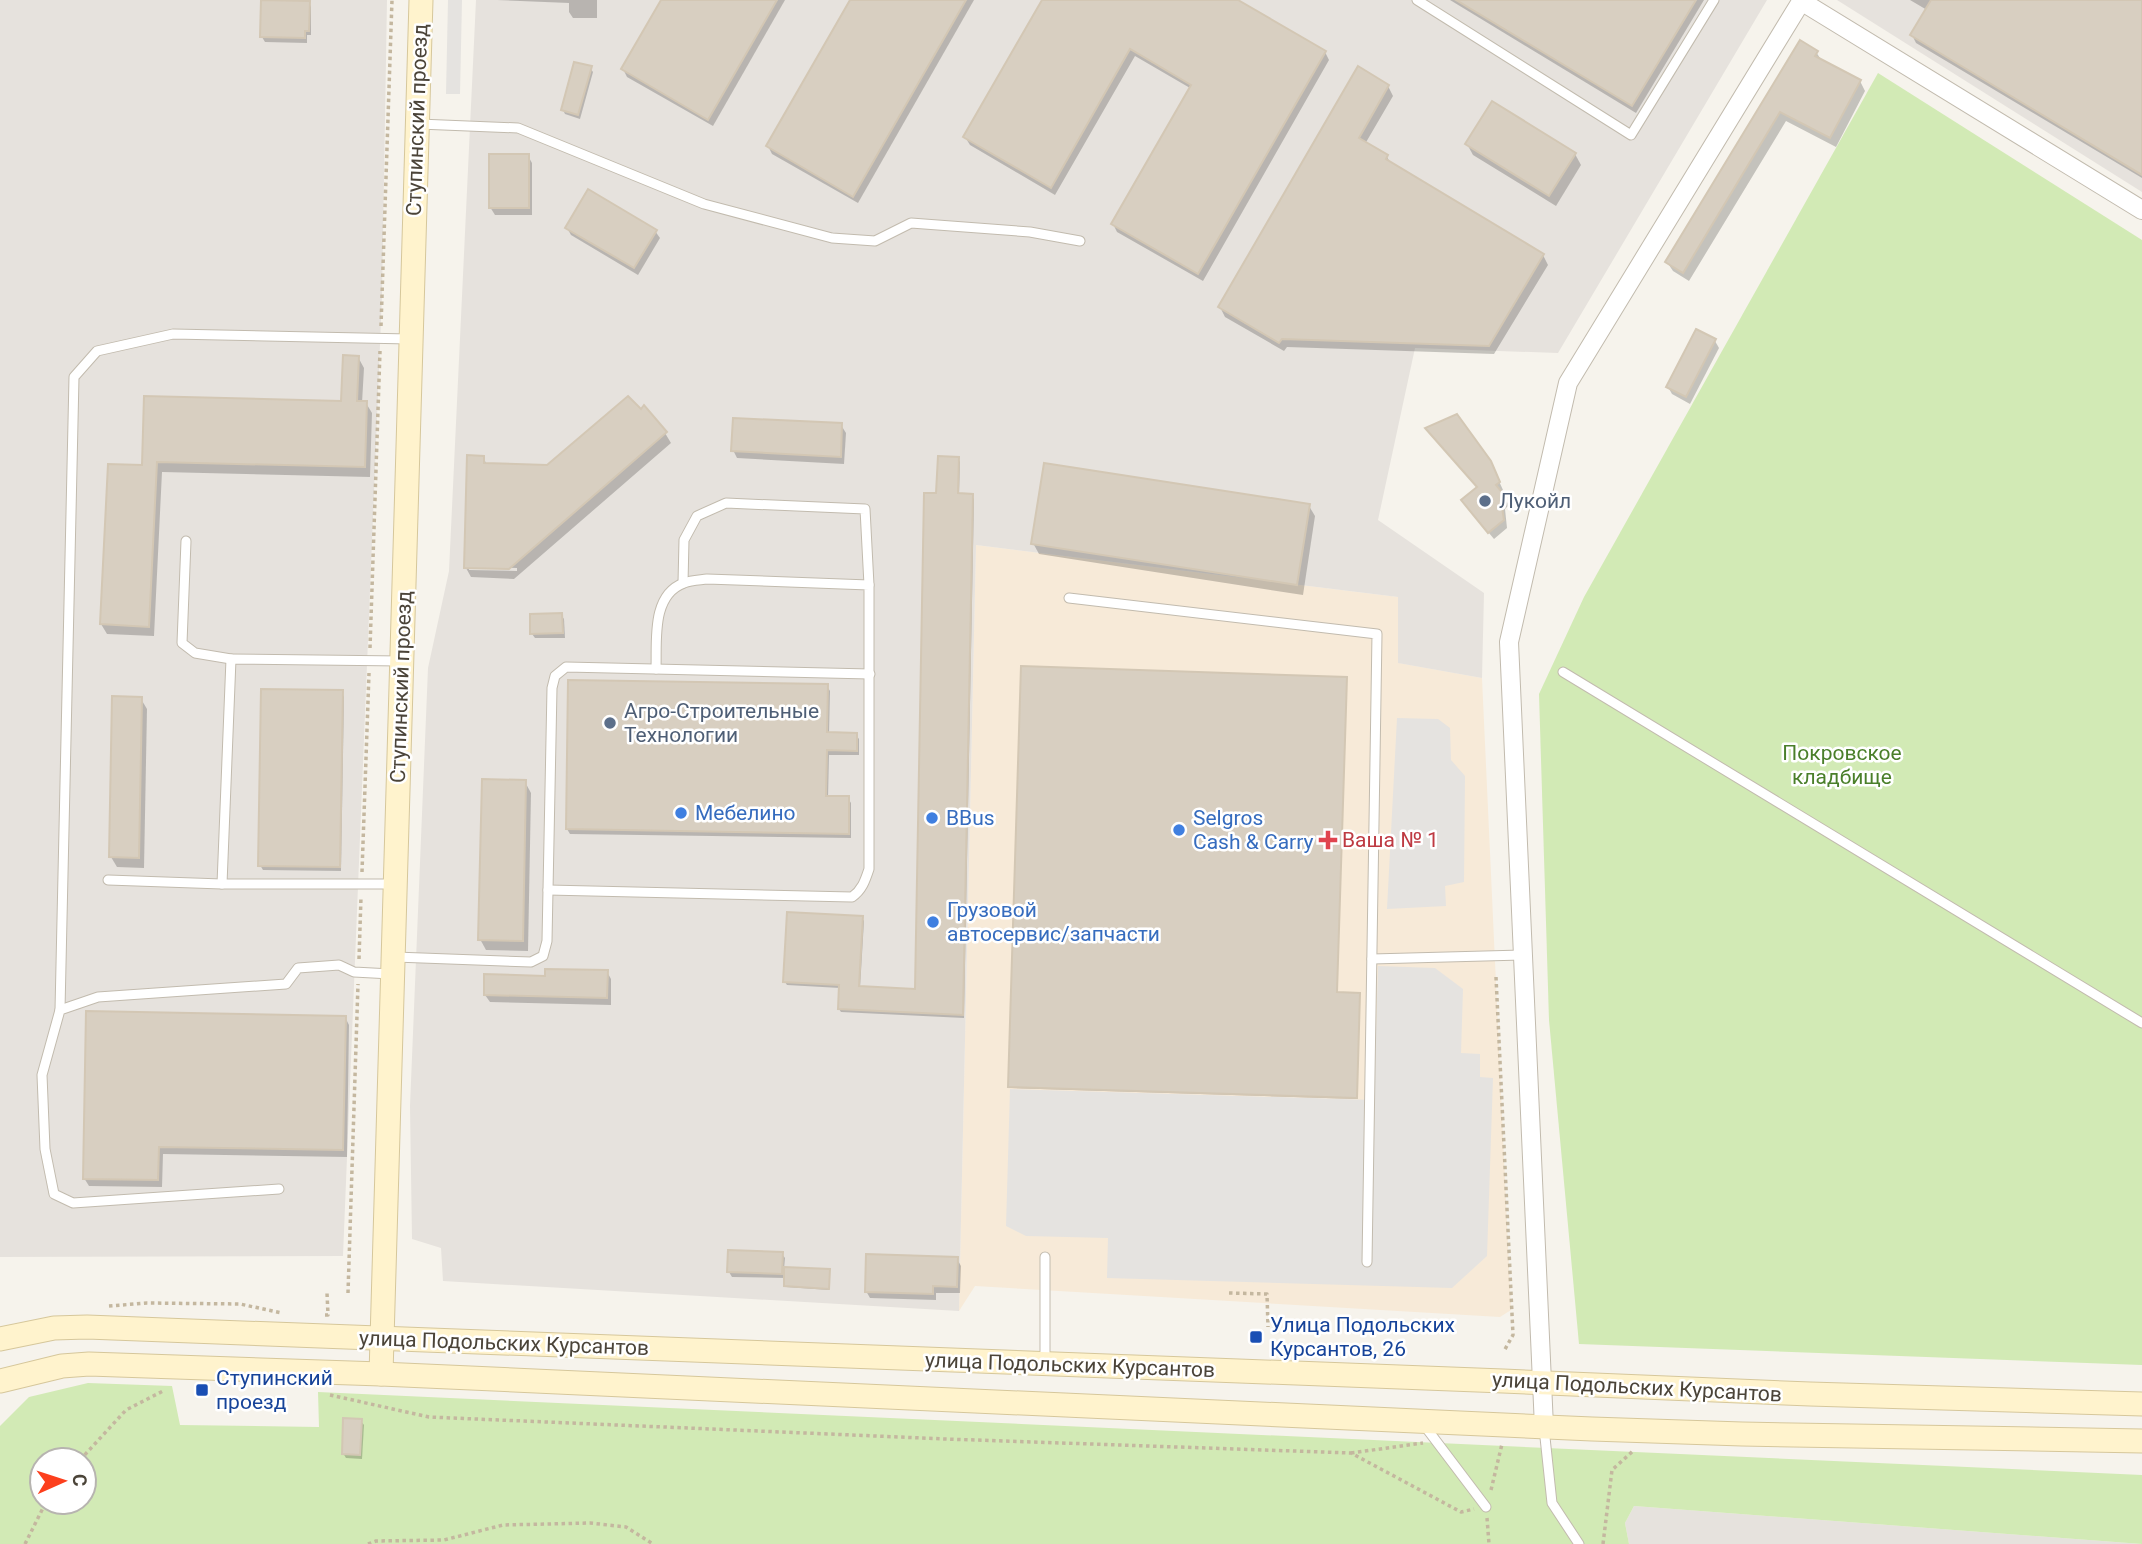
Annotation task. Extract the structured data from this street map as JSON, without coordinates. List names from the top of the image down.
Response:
{
  "streets": {
    "main road": ["Ступинский проезд", "улица Подольских Курсантов"]
  },
  "crossings": [
    ["Ступинский проезд", "улица Подольских Курсантов"]
  ],
  "parks": ["Покровское кладбище"],
  "places": {
    "other": [
      "Лукойл",
      "Агро-Строительные Технологии",
      "Мебелино",
      "BBus",
      "Selgros Cash & Carry",
      "Грузовой автосервис/запчасти"
    ],
    "health": ["Ваша № 1"],
    "transit": ["Улица Подольских Курсантов, 26", "Ступинский проезд"]
  },
  "north": "right"
}
